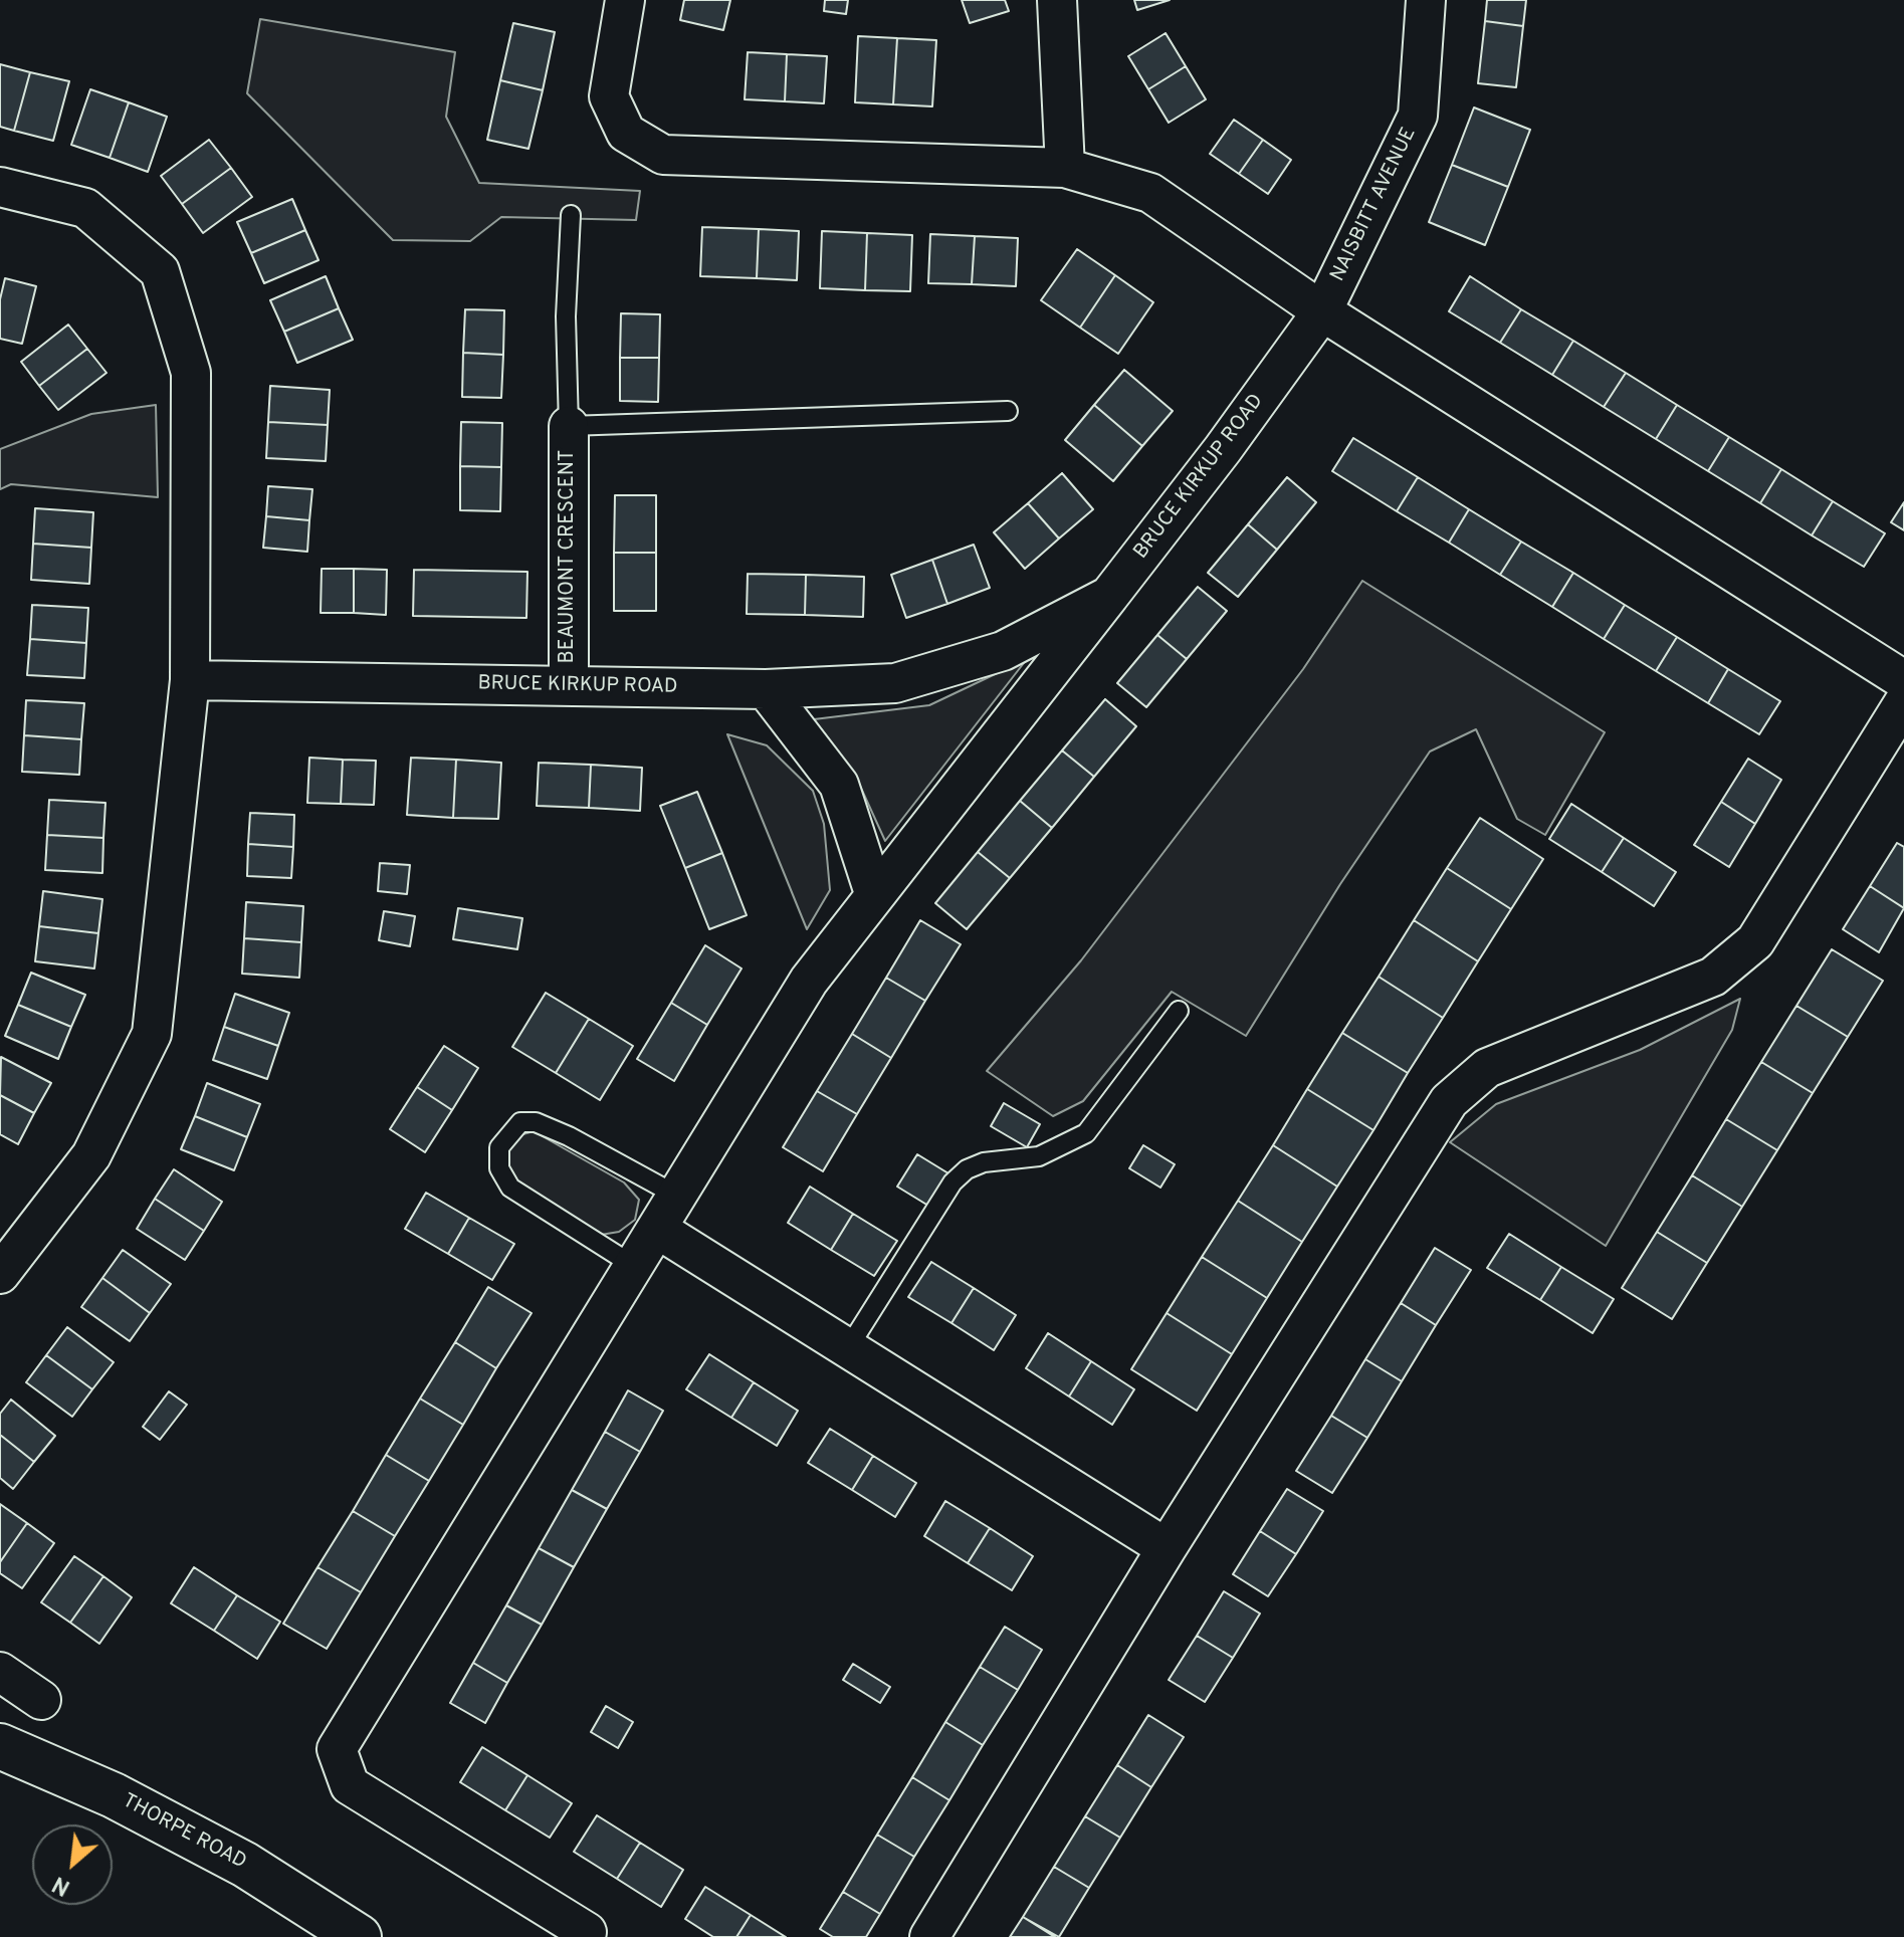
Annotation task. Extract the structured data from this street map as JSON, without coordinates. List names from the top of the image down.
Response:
{
  "streets": {
    "main road": ["THORPE ROAD"],
    "street": ["NAISBITT AVENUE", "BRUCE KIRKUP ROAD", "BEAUMONT CRESCENT"]
  },
  "crossings": [
    ["NAISBITT AVENUE", "BRUCE KIRKUP ROAD"],
    ["BRUCE KIRKUP ROAD", "BEAUMONT CRESCENT"]
  ],
  "north": "bottom left"
}
